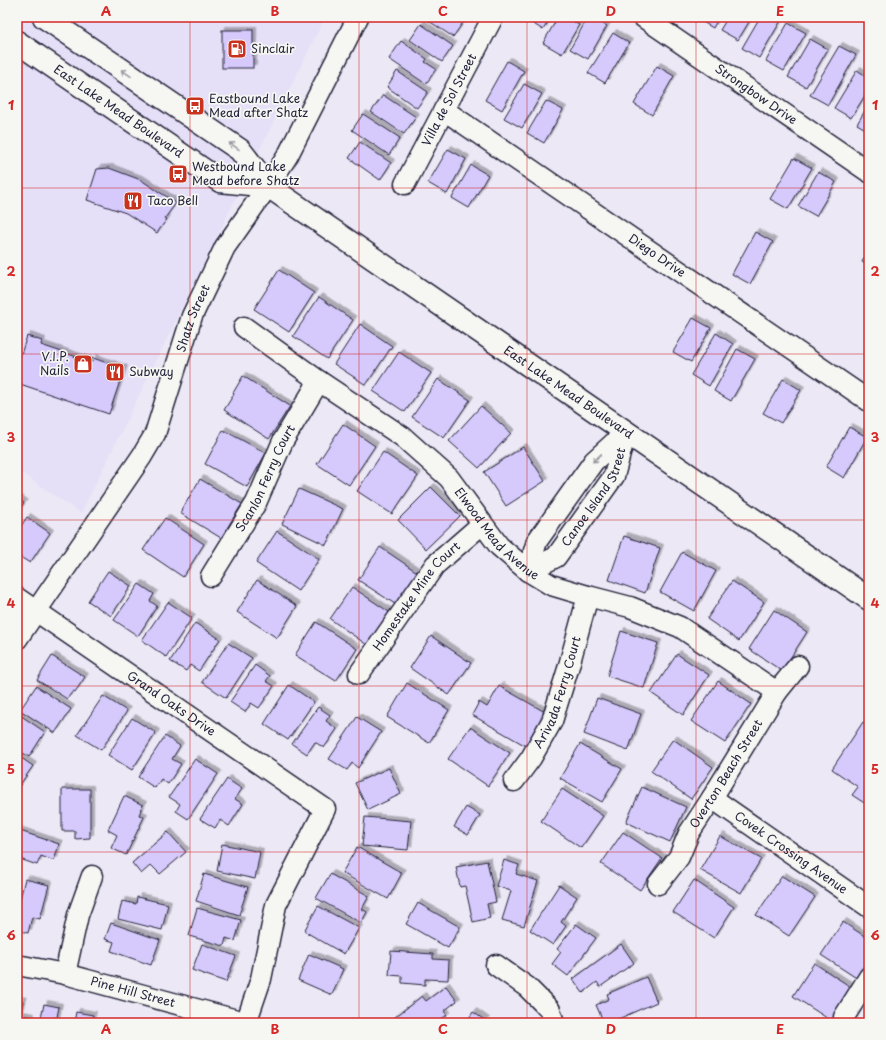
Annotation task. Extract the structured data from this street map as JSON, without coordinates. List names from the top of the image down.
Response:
{
  "streets": {
    "main road": ["East Lake Mead Boulevard"],
    "street": [
      "Strongbow Drive",
      "Villa de Sol Street",
      "Diego Drive",
      "Shatz Street",
      "Scanlon Ferry Court",
      "Canoe Island Street",
      "Elwood Mead Avenue",
      "Homestake Mine Court",
      "Arivada Ferry Court",
      "Grand Oaks Drive",
      "Overton Beach Street",
      "Covek Crossing Avenue",
      "Pine Hill Street"
    ]
  },
  "crossings": [
    ["Villa de Sol Street", "Diego Drive"],
    ["East Lake Mead Boulevard", "Shatz Street"],
    ["East Lake Mead Boulevard", "Canoe Island Street"],
    ["Shatz Street", "Grand Oaks Drive"],
    ["Scanlon Ferry Court", "Elwood Mead Avenue"],
    ["Canoe Island Street", "Elwood Mead Avenue"],
    ["Elwood Mead Avenue", "Homestake Mine Court"],
    ["Elwood Mead Avenue", "Arivada Ferry Court"],
    ["Elwood Mead Avenue", "Overton Beach Street"],
    ["Grand Oaks Drive", "Pine Hill Street"],
    ["Overton Beach Street", "Covek Crossing Avenue"]
  ],
  "places": {
    "fuel station": ["Sinclair"],
    "bus stop": ["Eastbound Lake Mead after Shatz", "Westbound Lake Mead before Shatz"],
    "restaurant": ["Taco Bell", "Subway"],
    "shop": ["V.I.P. Nails"]
  },
  "grid": {
    "columns": [
      "A",
      "B",
      "C",
      "D",
      "E"
    ],
    "rows": [
      "1",
      "2",
      "3",
      "4",
      "5",
      "6"
    ]
  }
}
